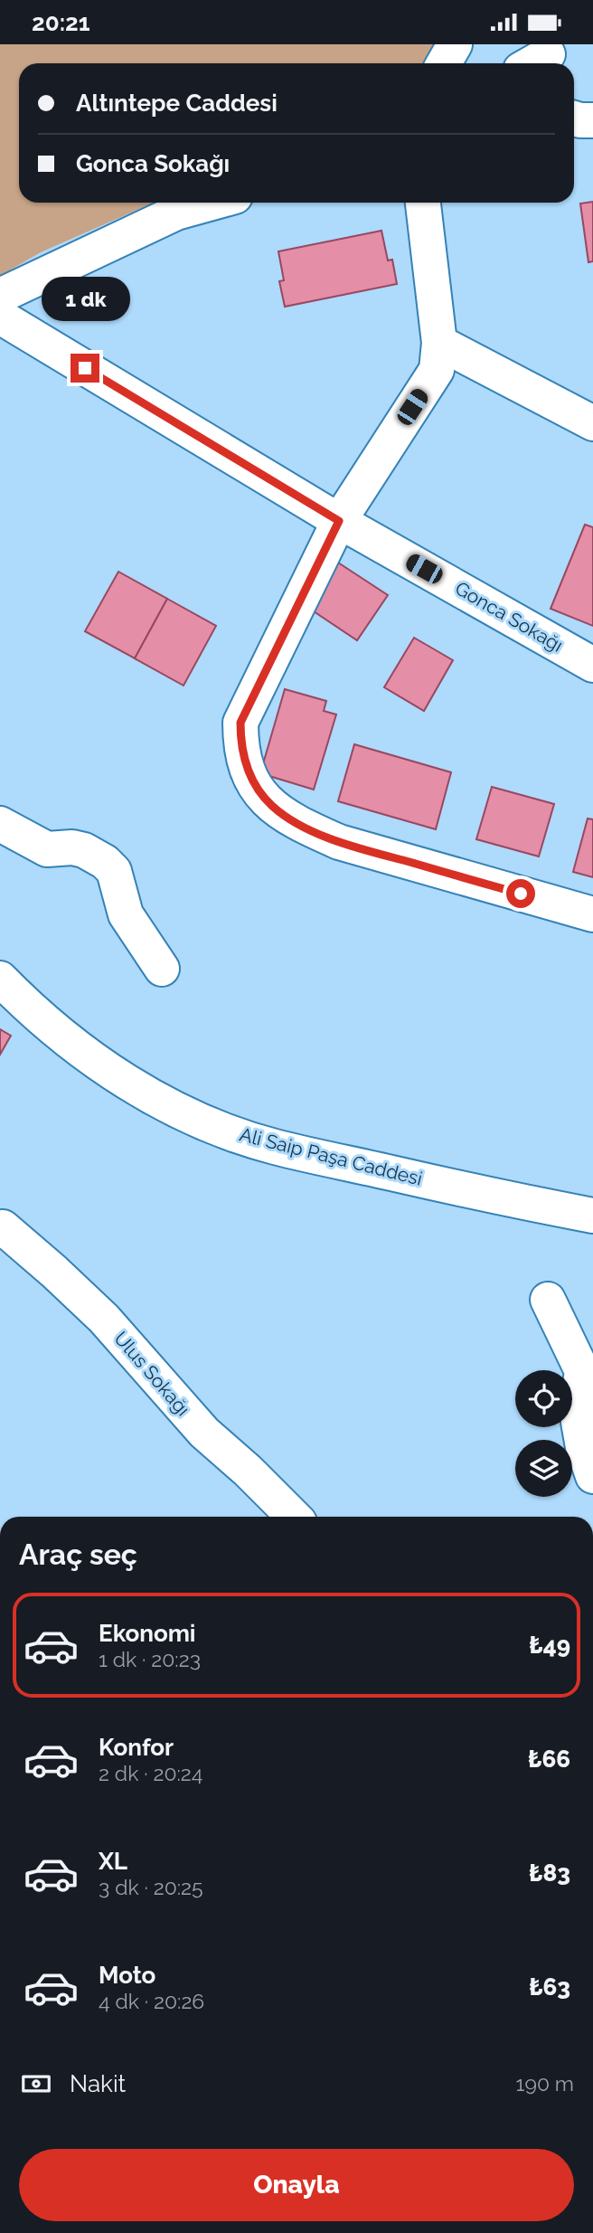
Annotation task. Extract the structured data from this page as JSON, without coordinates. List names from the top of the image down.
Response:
{
  "streets": {
    "street": ["Gonca Sokağı", "Ali Saip Paşa Caddesi", "Ulus Sokağı"]
  },
  "page": {
    "status": "20:21",
    "banner": ["Altıntepe Caddesi", "Gonca Sokağı"],
    "bubble": "1 dk",
    "heading": "Araç seç",
    "list": [
      {
        "name": "Ekonomi",
        "note": "1 dk · 20:23",
        "value": "₺49"
      },
      {
        "name": "Konfor",
        "note": "2 dk · 20:24",
        "value": "₺66"
      },
      {
        "name": "XL",
        "note": "3 dk · 20:25",
        "value": "₺83"
      },
      {
        "name": "Moto",
        "note": "4 dk · 20:26",
        "value": "₺63"
      }
    ],
    "pay": ["Nakit", "190 m"],
    "buttons": "Onayla"
  }
}
